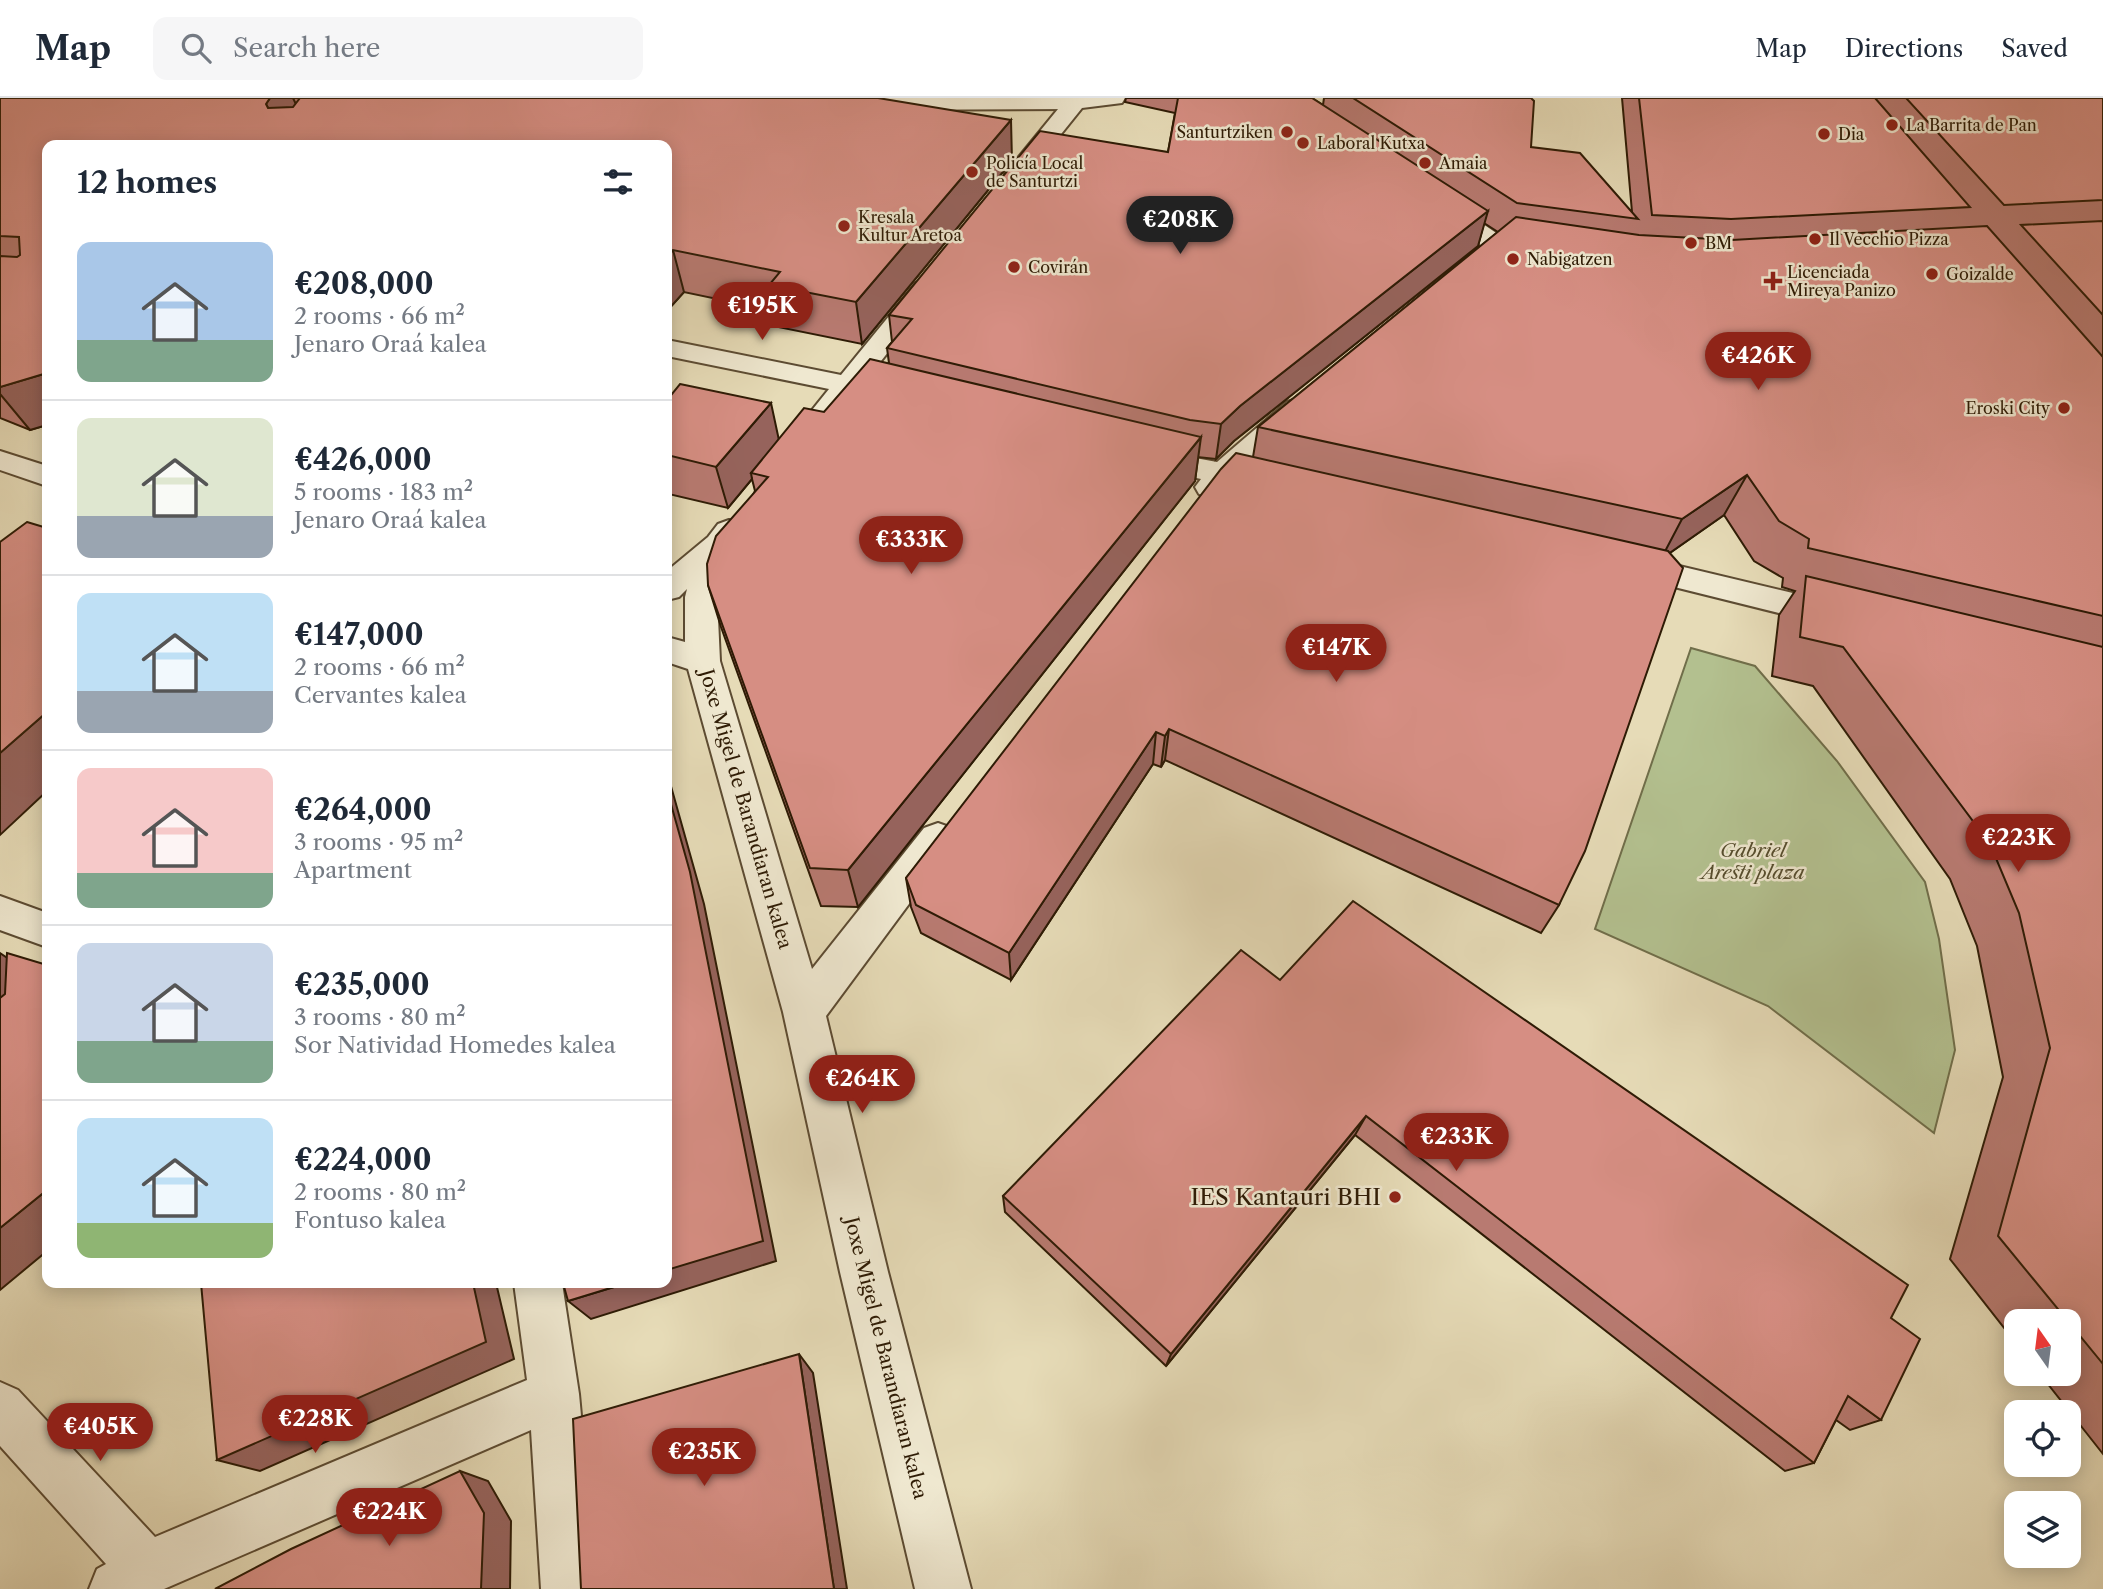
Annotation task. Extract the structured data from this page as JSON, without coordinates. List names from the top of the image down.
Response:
{
  "streets": {
    "street": ["Joxe Migel de Barandiaran kalea"]
  },
  "parks": ["Gabriel Aresti plaza"],
  "places": {
    "other": [
      "La Barrita de Pan",
      "Santurtziken",
      "Dia",
      "Laboral Kutxa",
      "Amaia",
      "Policía Local de Santurtzi",
      "Kresala Kultur Aretoa",
      "Il Vecchio Pizza",
      "BM",
      "Nabigatzen",
      "Covirán",
      "Goizalde",
      "Eroski City",
      "IES Kantauri BHI"
    ],
    "health": ["Licenciada Mireya Panizo"]
  },
  "north": "top",
  "page": {
    "header": "Map",
    "search": "Search here",
    "nav": ["Map", "Directions", "Saved"],
    "heading": "12 homes",
    "price": [
      "€208K",
      "€195K",
      "€426K",
      "€333K",
      "€147K",
      "€223K",
      "€264K",
      "€233K",
      "€228K",
      "€405K",
      "€235K",
      "€224K"
    ],
    "list": [
      {
        "name": "€208,000",
        "note": "2 rooms · 66 m² · Jenaro Oraá kalea"
      },
      {
        "name": "€426,000",
        "note": "5 rooms · 183 m² · Jenaro Oraá kalea"
      },
      {
        "name": "€147,000",
        "note": "2 rooms · 66 m² · Cervantes kalea"
      },
      {
        "name": "€264,000",
        "note": "3 rooms · 95 m² · Apartment"
      },
      {
        "name": "€235,000",
        "note": "3 rooms · 80 m² · Sor Natividad Homedes kalea"
      },
      {
        "name": "€224,000",
        "note": "2 rooms · 80 m² · Fontuso kalea"
      }
    ]
  }
}
